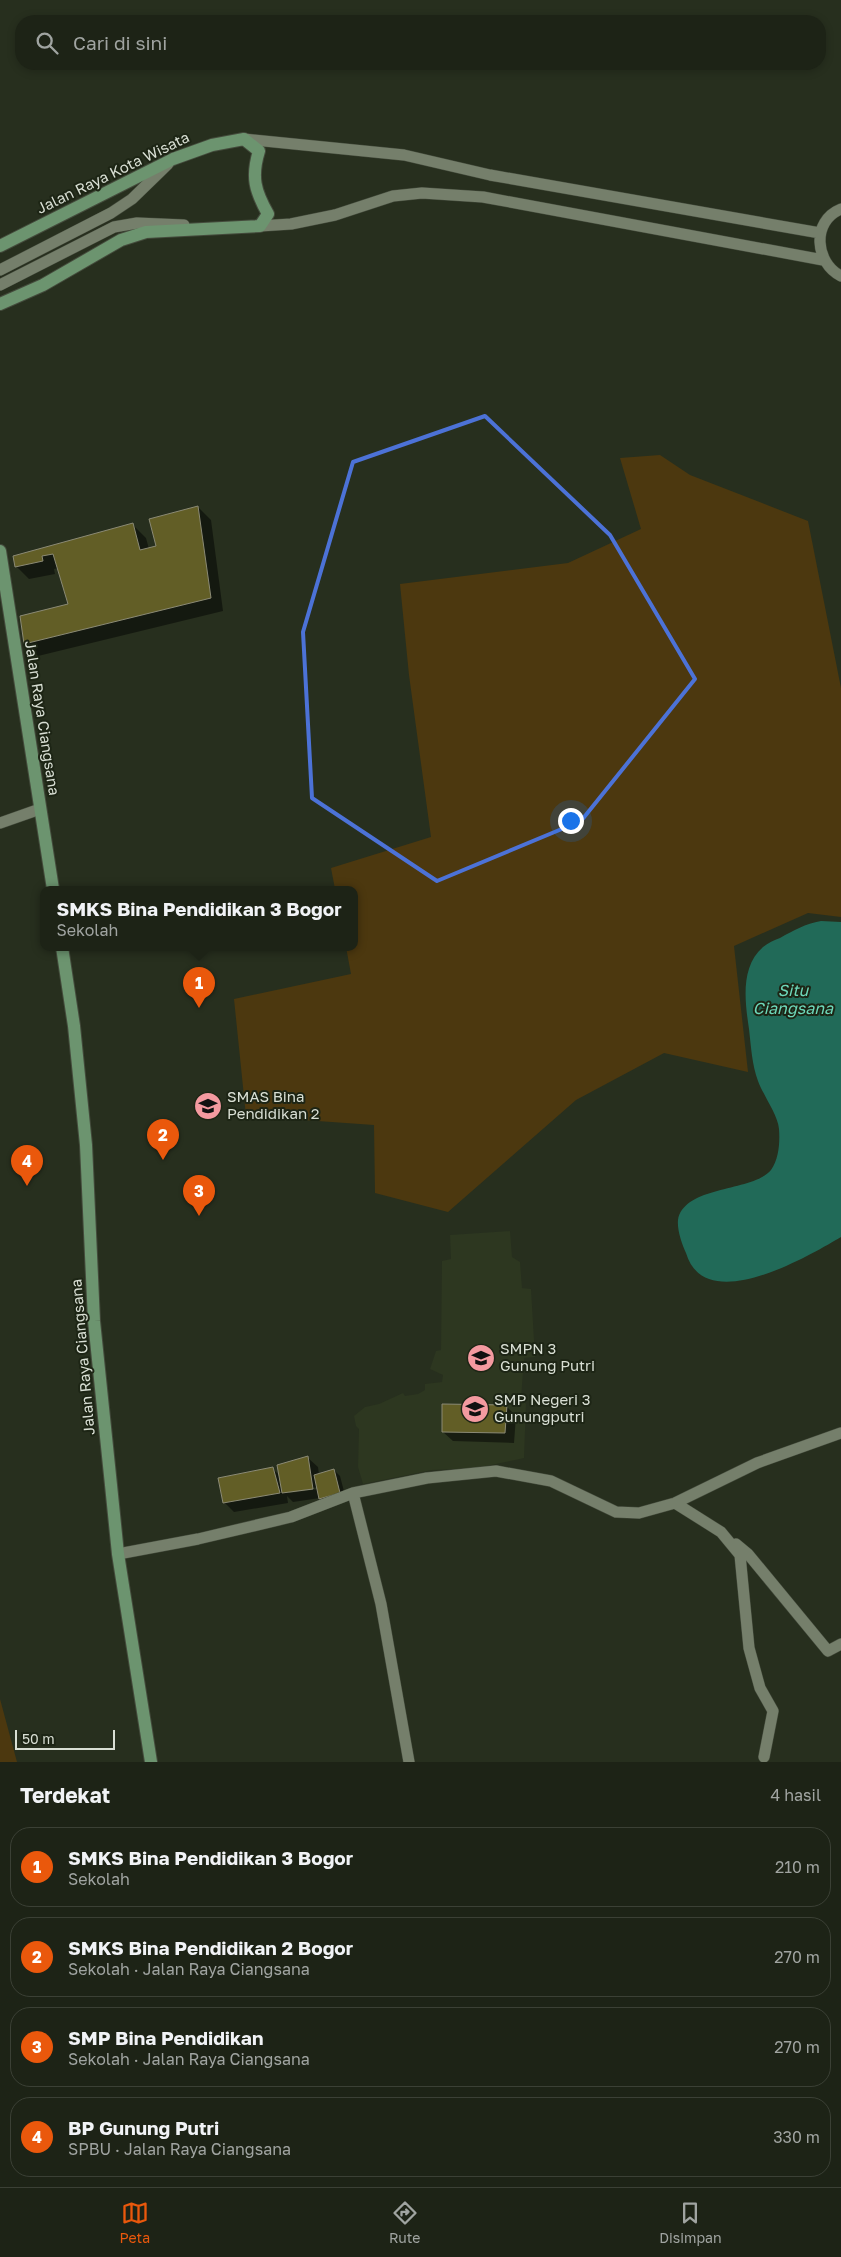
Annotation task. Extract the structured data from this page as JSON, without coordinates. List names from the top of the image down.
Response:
{
  "streets": {
    "main road": ["Jalan Raya Kota Wisata", "Jalan Raya Ciangsana"]
  },
  "water": ["Situ Ciangsana"],
  "places": {
    "school or university": ["SMAS Bina Pendidikan 2", "SMPN 3 Gunung Putri", "SMP Negeri 3 Gunungputri"]
  },
  "scale_bar": "50 m",
  "page": {
    "search": "Cari di sini",
    "popup": ["SMKS Bina Pendidikan 3 Bogor", "Sekolah"],
    "pins": [
      "1",
      "2",
      "4",
      "3"
    ],
    "scale": "50 m",
    "heading": ["Terdekat", "4 hasil"],
    "list": [
      {
        "mark": "1",
        "name": "SMKS Bina Pendidikan 3 Bogor",
        "note": "Sekolah",
        "value": "210 m"
      },
      {
        "mark": "2",
        "name": "SMKS Bina Pendidikan 2 Bogor",
        "note": "Sekolah · Jalan Raya Ciangsana",
        "value": "270 m"
      },
      {
        "mark": "3",
        "name": "SMP Bina Pendidikan",
        "note": "Sekolah · Jalan Raya Ciangsana",
        "value": "270 m"
      },
      {
        "mark": "4",
        "name": "BP Gunung Putri",
        "note": "SPBU · Jalan Raya Ciangsana",
        "value": "330 m"
      }
    ],
    "nav": ["Peta", "Rute", "Disimpan"]
  }
}
